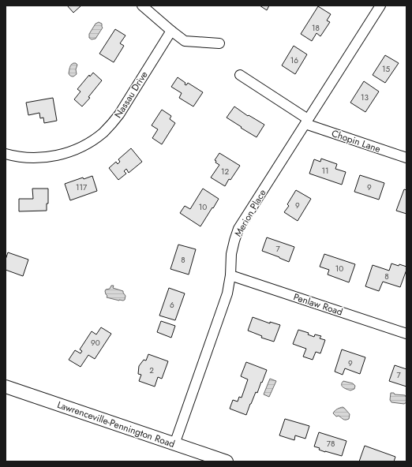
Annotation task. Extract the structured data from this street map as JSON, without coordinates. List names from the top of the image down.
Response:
{
  "streets": {
    "street": [
      "Nassau Drive",
      "Chopin Lane",
      "Merion Place",
      "Penlaw Road",
      "Lawrenceville-Pennington Road"
    ]
  },
  "crossings": [
    ["Chopin Lane", "Merion Place"],
    ["Merion Place", "Penlaw Road"],
    ["Merion Place", "Lawrenceville-Pennington Road"]
  ],
  "house_numbers": [
    "18",
    "16",
    "15",
    "13",
    "11",
    "12",
    "117",
    "9",
    "9",
    "10",
    "7",
    "8",
    "10",
    "8",
    "6",
    "90",
    "9",
    "2",
    "7",
    "78"
  ]
}
